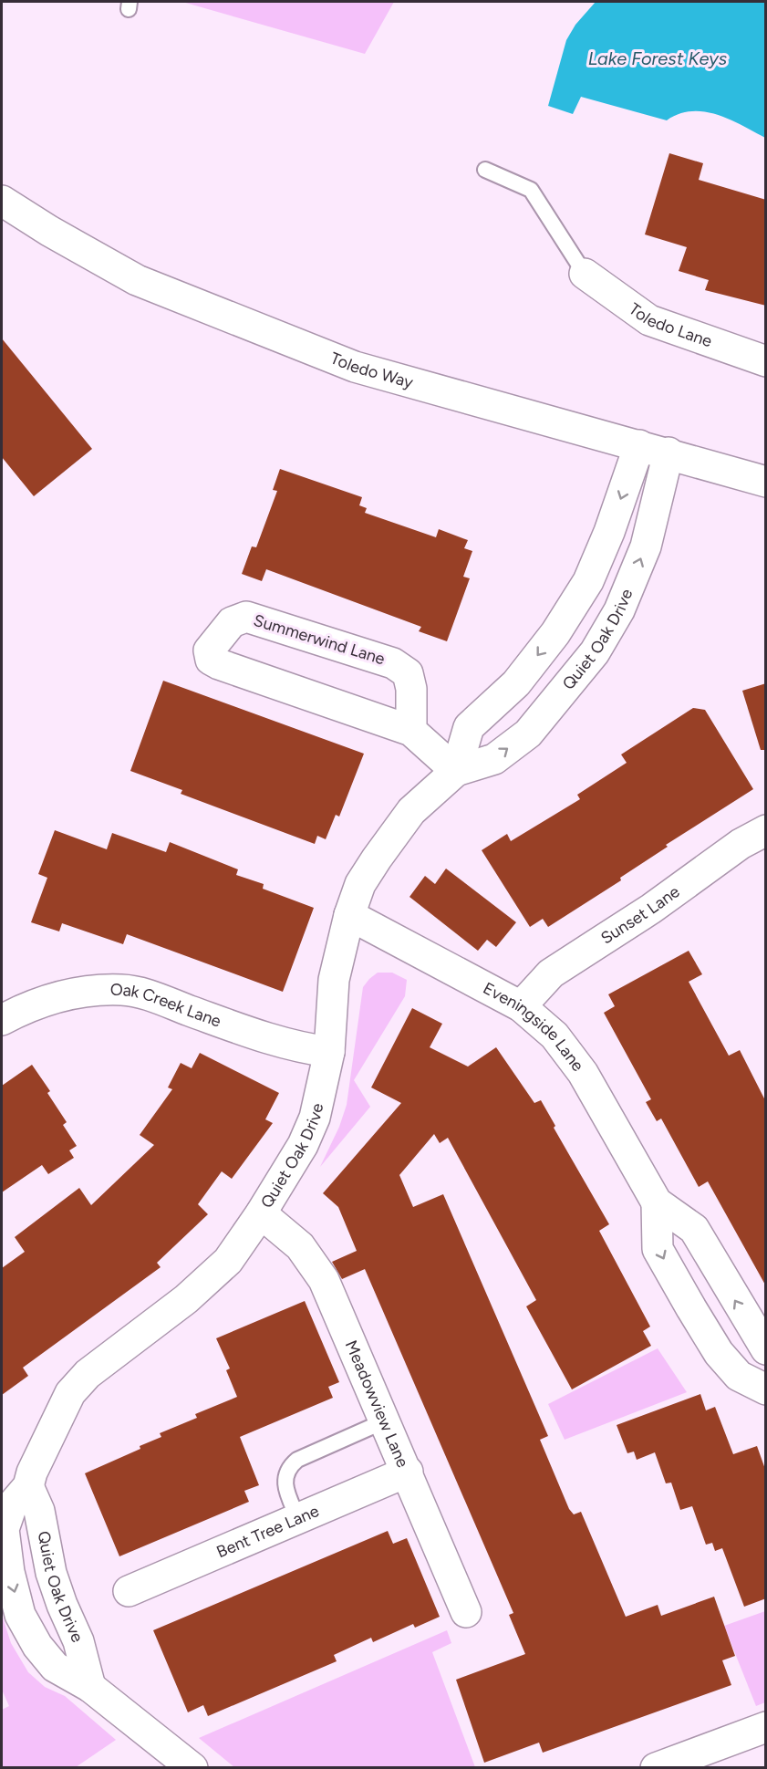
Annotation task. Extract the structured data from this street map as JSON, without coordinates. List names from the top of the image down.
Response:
{
  "streets": {
    "street": [
      "Toledo Lane",
      "Toledo Way",
      "Quiet Oak Drive",
      "Summerwind Lane",
      "Sunset Lane",
      "Oak Creek Lane",
      "Eveningside Lane",
      "Meadowview Lane",
      "Bent Tree Lane"
    ]
  },
  "crossings": [
    ["Toledo Way", "Quiet Oak Drive"],
    ["Quiet Oak Drive", "Summerwind Lane"],
    ["Quiet Oak Drive", "Oak Creek Lane"],
    ["Quiet Oak Drive", "Eveningside Lane"],
    ["Quiet Oak Drive", "Meadowview Lane"],
    ["Sunset Lane", "Eveningside Lane"],
    ["Meadowview Lane", "Bent Tree Lane"]
  ],
  "water": ["Lake Forest Keys"]
}
